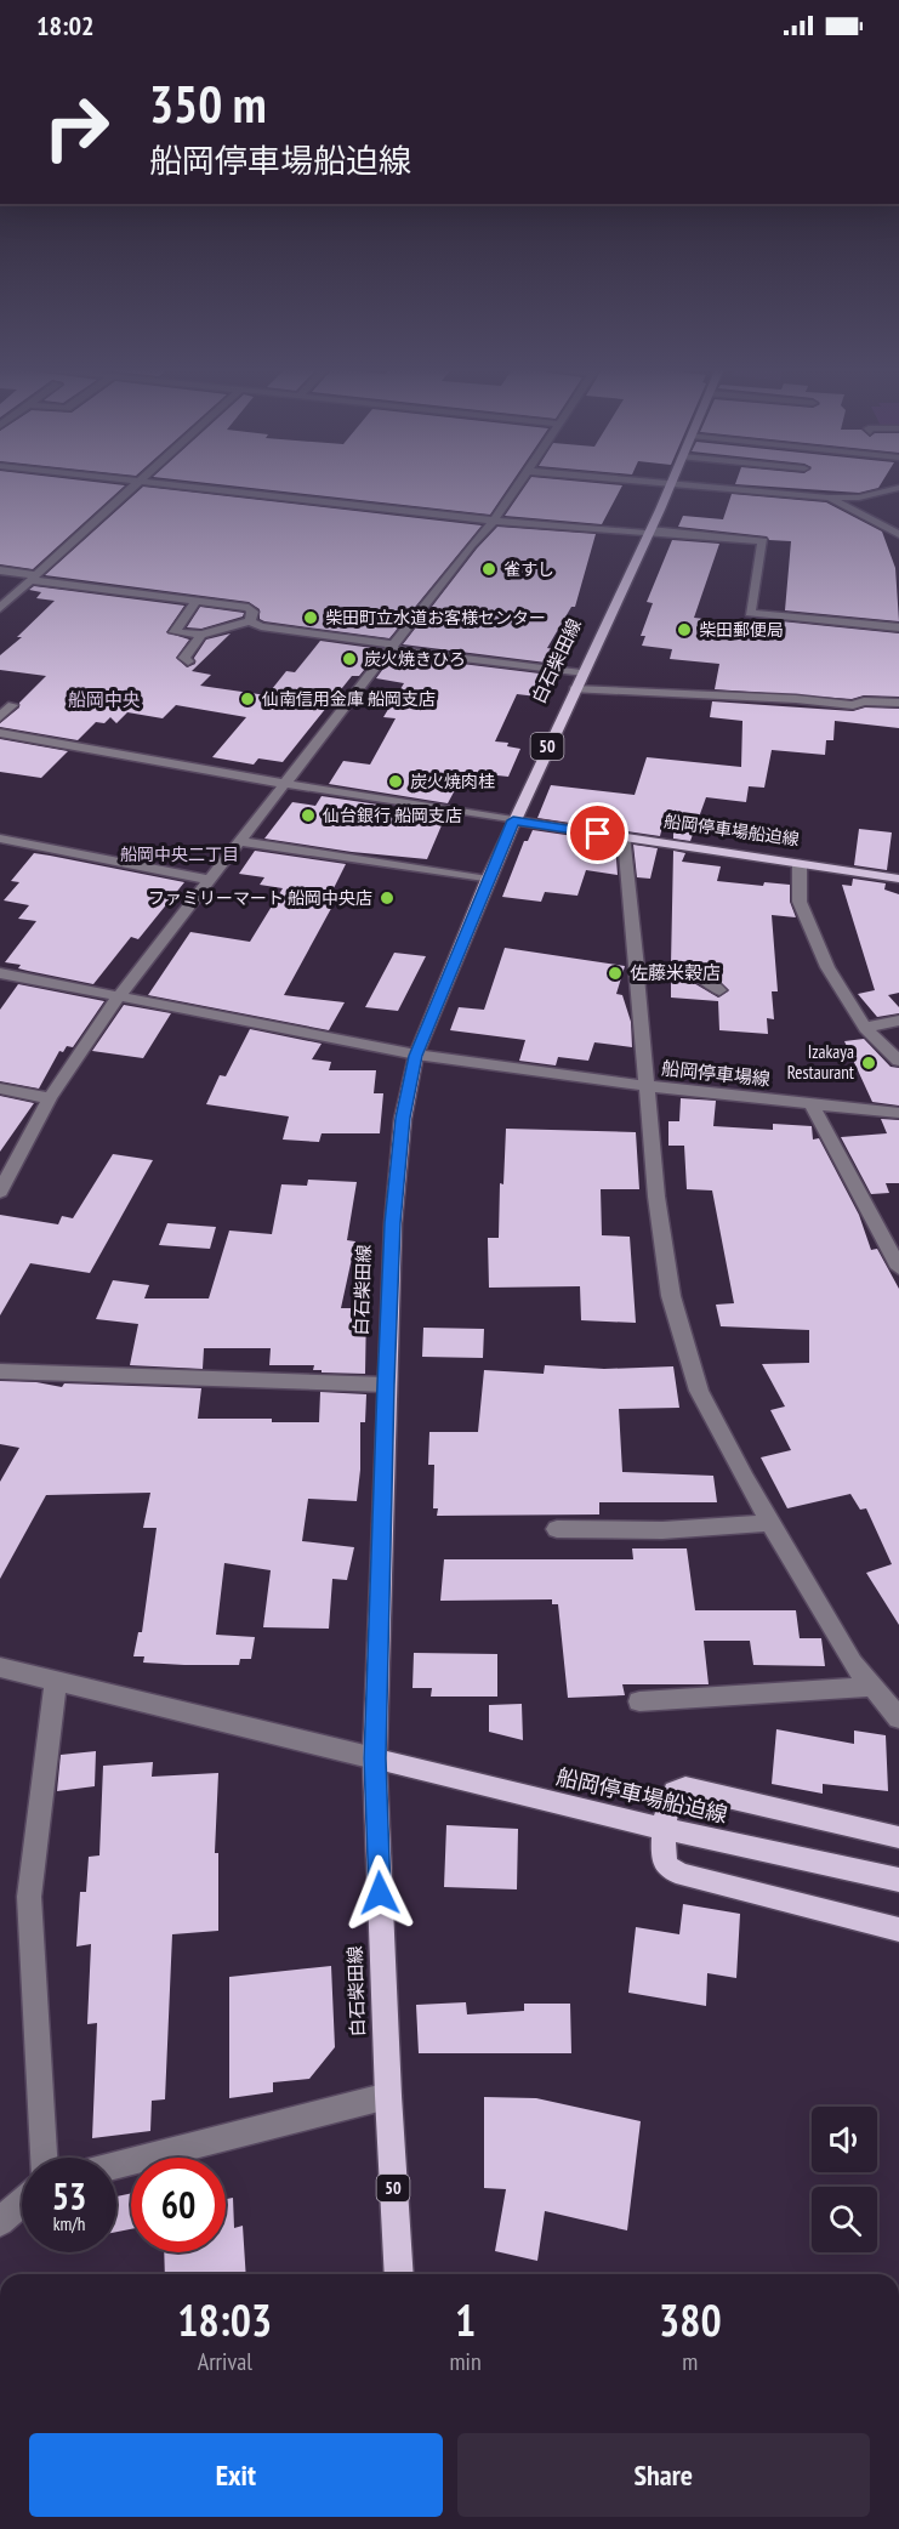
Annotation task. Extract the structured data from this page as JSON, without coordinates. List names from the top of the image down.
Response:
{
  "streets": {
    "main road": ["白石柴田線", "50", "船岡停車場船迫線"],
    "street": ["船岡停車場線"]
  },
  "crossings": [
    ["白石柴田線", "船岡停車場船迫線"],
    ["船岡停車場船迫線", "船岡停車場線"]
  ],
  "districts": ["船岡中央", "船岡中央二丁目"],
  "places": [
    "雀すし",
    "柴田町立水道お客様センター",
    "柴田郵便局",
    "炭火焼きひろ",
    "仙南信用金庫 船岡支店",
    "炭火焼肉桂",
    "仙台銀行 船岡支店",
    "ファミリーマート 船岡中央店",
    "佐藤米穀店",
    "Izakaya Restaurant"
  ],
  "page": {
    "status": "18:02",
    "turn": ["350 m", "船岡停車場船迫線"],
    "speed": "53 km/h",
    "limit": "60",
    "eta": [
      "18:03",
      "Arrival",
      "1",
      "min",
      "380",
      "m"
    ],
    "buttons": ["Exit", "Share"]
  }
}
